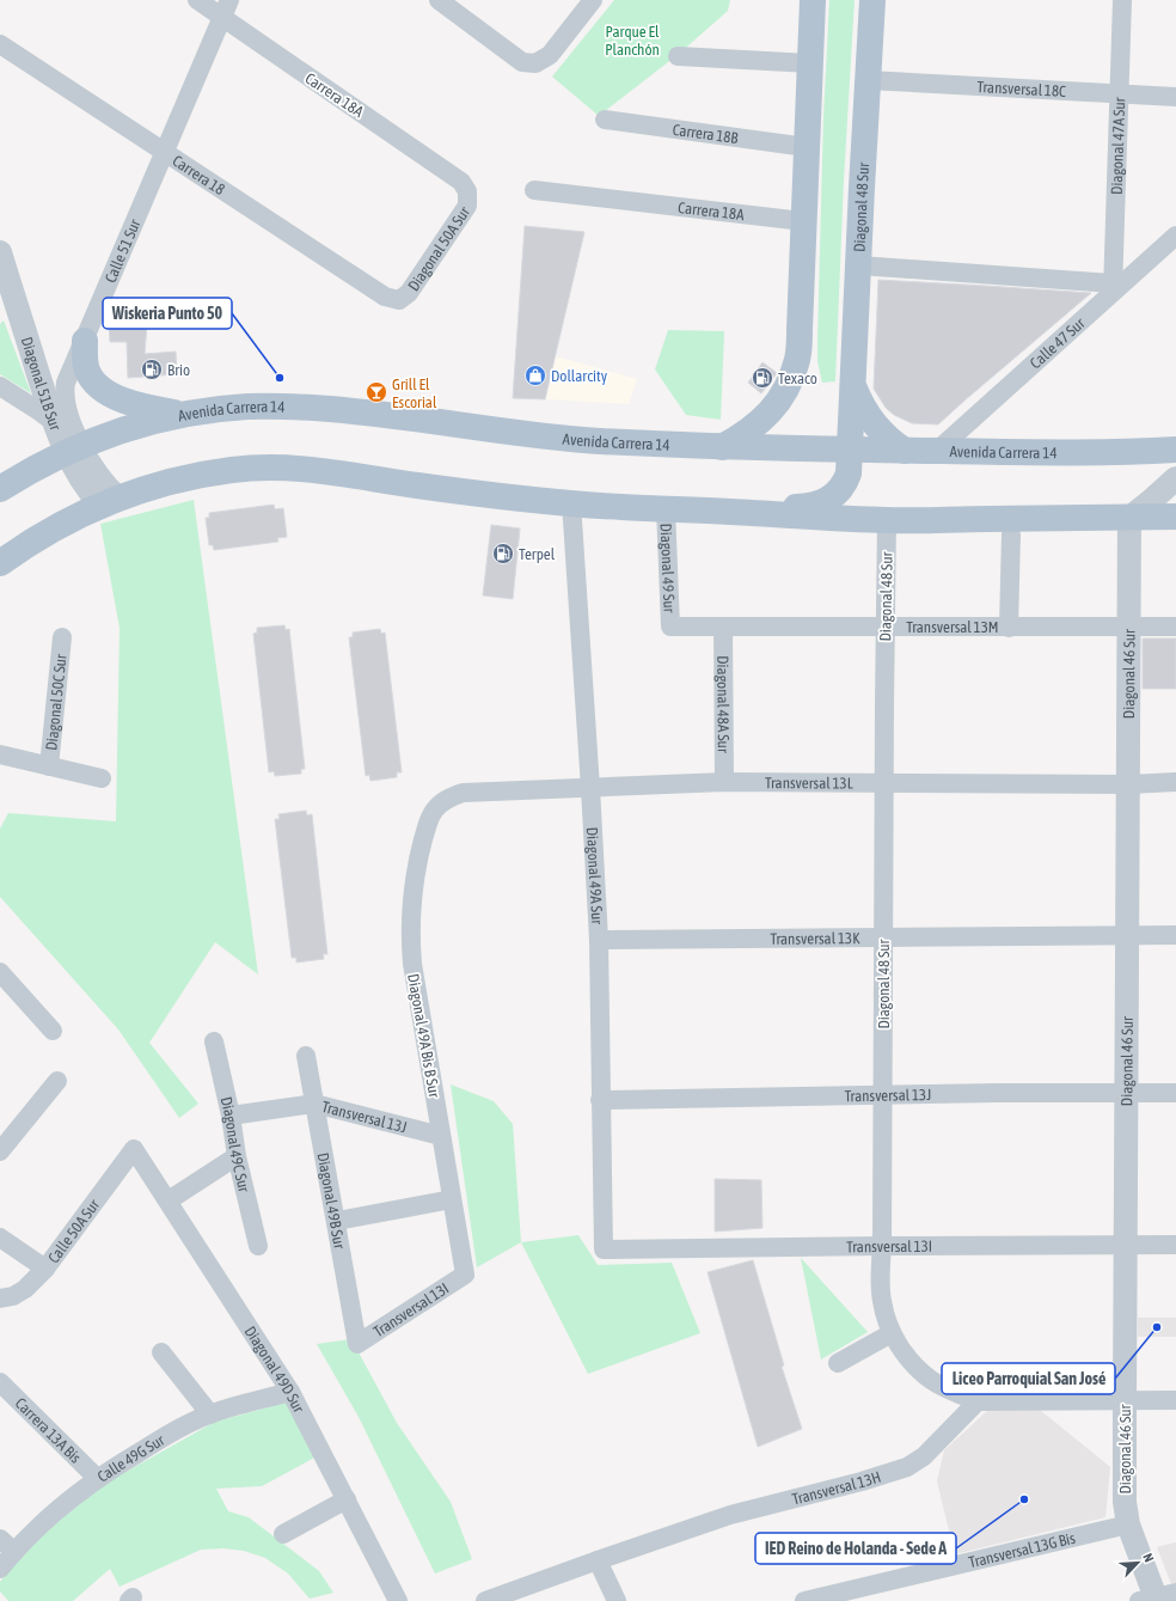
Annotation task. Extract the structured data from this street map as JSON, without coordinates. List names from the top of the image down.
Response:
{
  "streets": {
    "main road": ["Diagonal 48 Sur", "Avenida Carrera 14"],
    "street": [
      "Transversal 18C",
      "Carrera 18A",
      "Carrera 18B",
      "Diagonal 47A Sur",
      "Carrera 18",
      "Diagonal 50A Sur",
      "Calle 51 Sur",
      "Calle 47 Sur",
      "Diagonal 51B Sur",
      "Diagonal 49 Sur",
      "Transversal 13M",
      "Diagonal 46 Sur",
      "Diagonal 50C Sur",
      "Diagonal 48A Sur",
      "Transversal 13L",
      "Diagonal 49A Sur",
      "Transversal 13K",
      "Diagonal 49A Bis B Sur",
      "Transversal 13J",
      "Diagonal 49C Sur",
      "Diagonal 49B Sur",
      "Calle 50A Sur",
      "Transversal 13I",
      "Diagonal 49D Sur",
      "Carrera 13A Bis",
      "Calle 49G Sur",
      "Transversal 13H",
      "Transversal 13G Bis"
    ]
  },
  "crossings": [
    ["Transversal 18C", "Diagonal 47A Sur"],
    ["Transversal 18C", "Diagonal 48 Sur"],
    ["Carrera 18A", "Diagonal 50A Sur"],
    ["Carrera 18A", "Calle 51 Sur"],
    ["Diagonal 47A Sur", "Calle 47 Sur"],
    ["Carrera 18", "Diagonal 50A Sur"],
    ["Carrera 18", "Calle 51 Sur"],
    ["Diagonal 48 Sur", "Avenida Carrera 14"],
    ["Diagonal 48 Sur", "Diagonal 49 Sur"],
    ["Diagonal 48 Sur", "Transversal 13M"],
    ["Diagonal 48 Sur", "Transversal 13L"],
    ["Diagonal 48 Sur", "Transversal 13K"],
    ["Diagonal 48 Sur", "Transversal 13J"],
    ["Diagonal 48 Sur", "Transversal 13I"],
    ["Diagonal 48 Sur", "Transversal 13H"],
    ["Calle 51 Sur", "Diagonal 51B Sur"],
    ["Calle 51 Sur", "Avenida Carrera 14"],
    ["Calle 47 Sur", "Avenida Carrera 14"],
    ["Diagonal 51B Sur", "Avenida Carrera 14"],
    ["Diagonal 49 Sur", "Transversal 13M"],
    ["Transversal 13M", "Diagonal 46 Sur"],
    ["Transversal 13M", "Diagonal 48A Sur"],
    ["Diagonal 46 Sur", "Transversal 13L"],
    ["Diagonal 46 Sur", "Transversal 13K"],
    ["Diagonal 46 Sur", "Transversal 13J"],
    ["Diagonal 46 Sur", "Transversal 13I"],
    ["Diagonal 46 Sur", "Transversal 13G Bis"],
    ["Diagonal 48A Sur", "Transversal 13L"],
    ["Transversal 13L", "Diagonal 49A Sur"],
    ["Transversal 13L", "Diagonal 49A Bis B Sur"],
    ["Diagonal 49A Sur", "Transversal 13K"],
    ["Diagonal 49A Sur", "Transversal 13J"],
    ["Diagonal 49A Sur", "Transversal 13I"],
    ["Diagonal 49A Bis B Sur", "Transversal 13J"],
    ["Diagonal 49A Bis B Sur", "Transversal 13I"],
    ["Transversal 13J", "Diagonal 49C Sur"],
    ["Transversal 13J", "Diagonal 49B Sur"],
    ["Diagonal 49B Sur", "Transversal 13I"],
    ["Calle 50A Sur", "Diagonal 49D Sur"],
    ["Diagonal 49D Sur", "Calle 49G Sur"],
    ["Carrera 13A Bis", "Calle 49G Sur"]
  ],
  "parks": ["Parque El Planchón"],
  "places": {
    "fuel station": ["Brio", "Texaco", "Terpel"],
    "shop": ["Dollarcity"],
    "other": ["Wiskeria Punto 50", "Liceo Parroquial San José", "IED Reino de Holanda - Sede A"],
    "bar": ["Grill El Escorial"]
  },
  "north": "top right"
}
